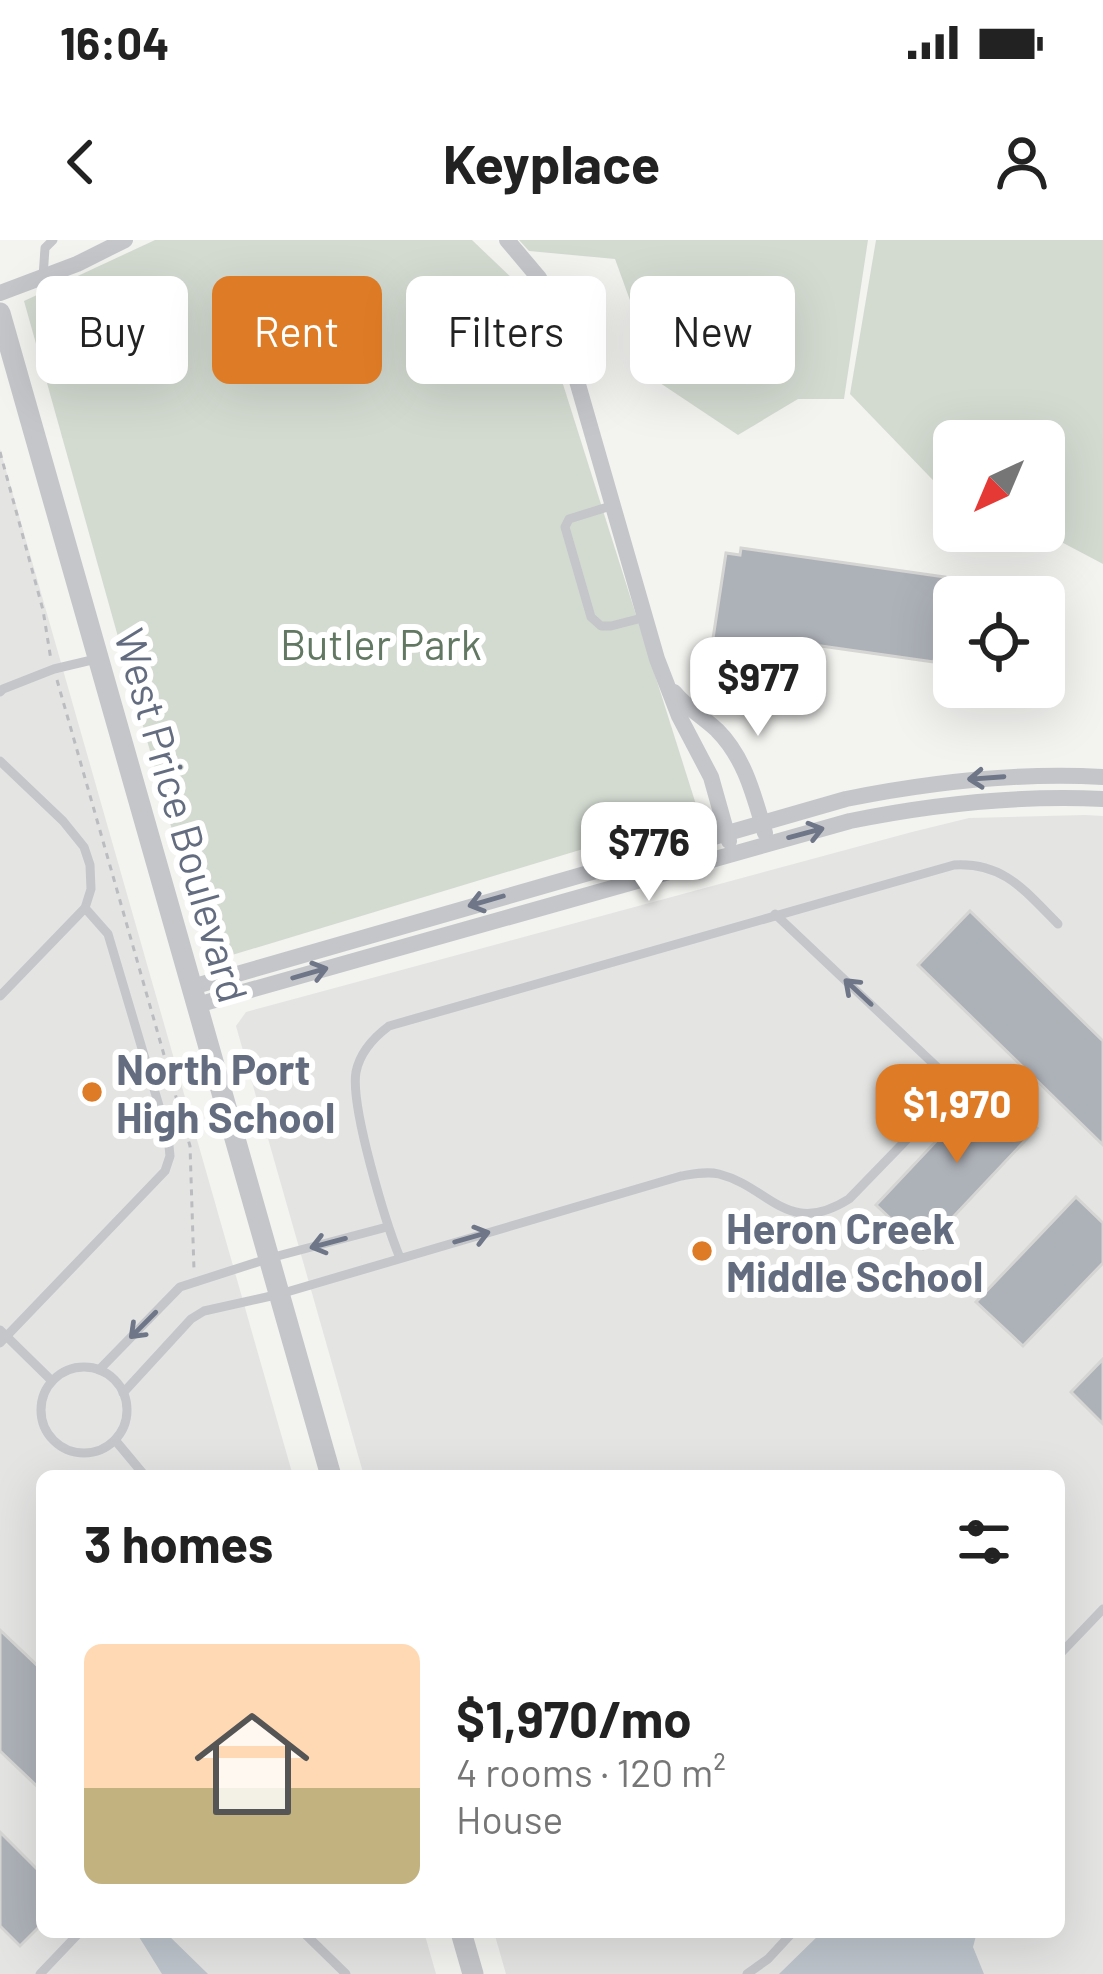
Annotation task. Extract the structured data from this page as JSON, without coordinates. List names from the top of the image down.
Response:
{
  "streets": {
    "street": ["West Price Boulevard"]
  },
  "parks": ["Butler Park"],
  "places": ["North Port High School", "Heron Creek Middle School"],
  "north": "bottom left",
  "page": {
    "status": "16:04",
    "header": "Keyplace",
    "chip": [
      "Buy",
      "Rent",
      "Filters",
      "New"
    ],
    "price": ["$977", "$776", "$1,970"],
    "heading": "3 homes",
    "list": [
      {
        "name": "$1,970/mo",
        "note": "4 rooms · 120 m² · House"
      }
    ]
  }
}
